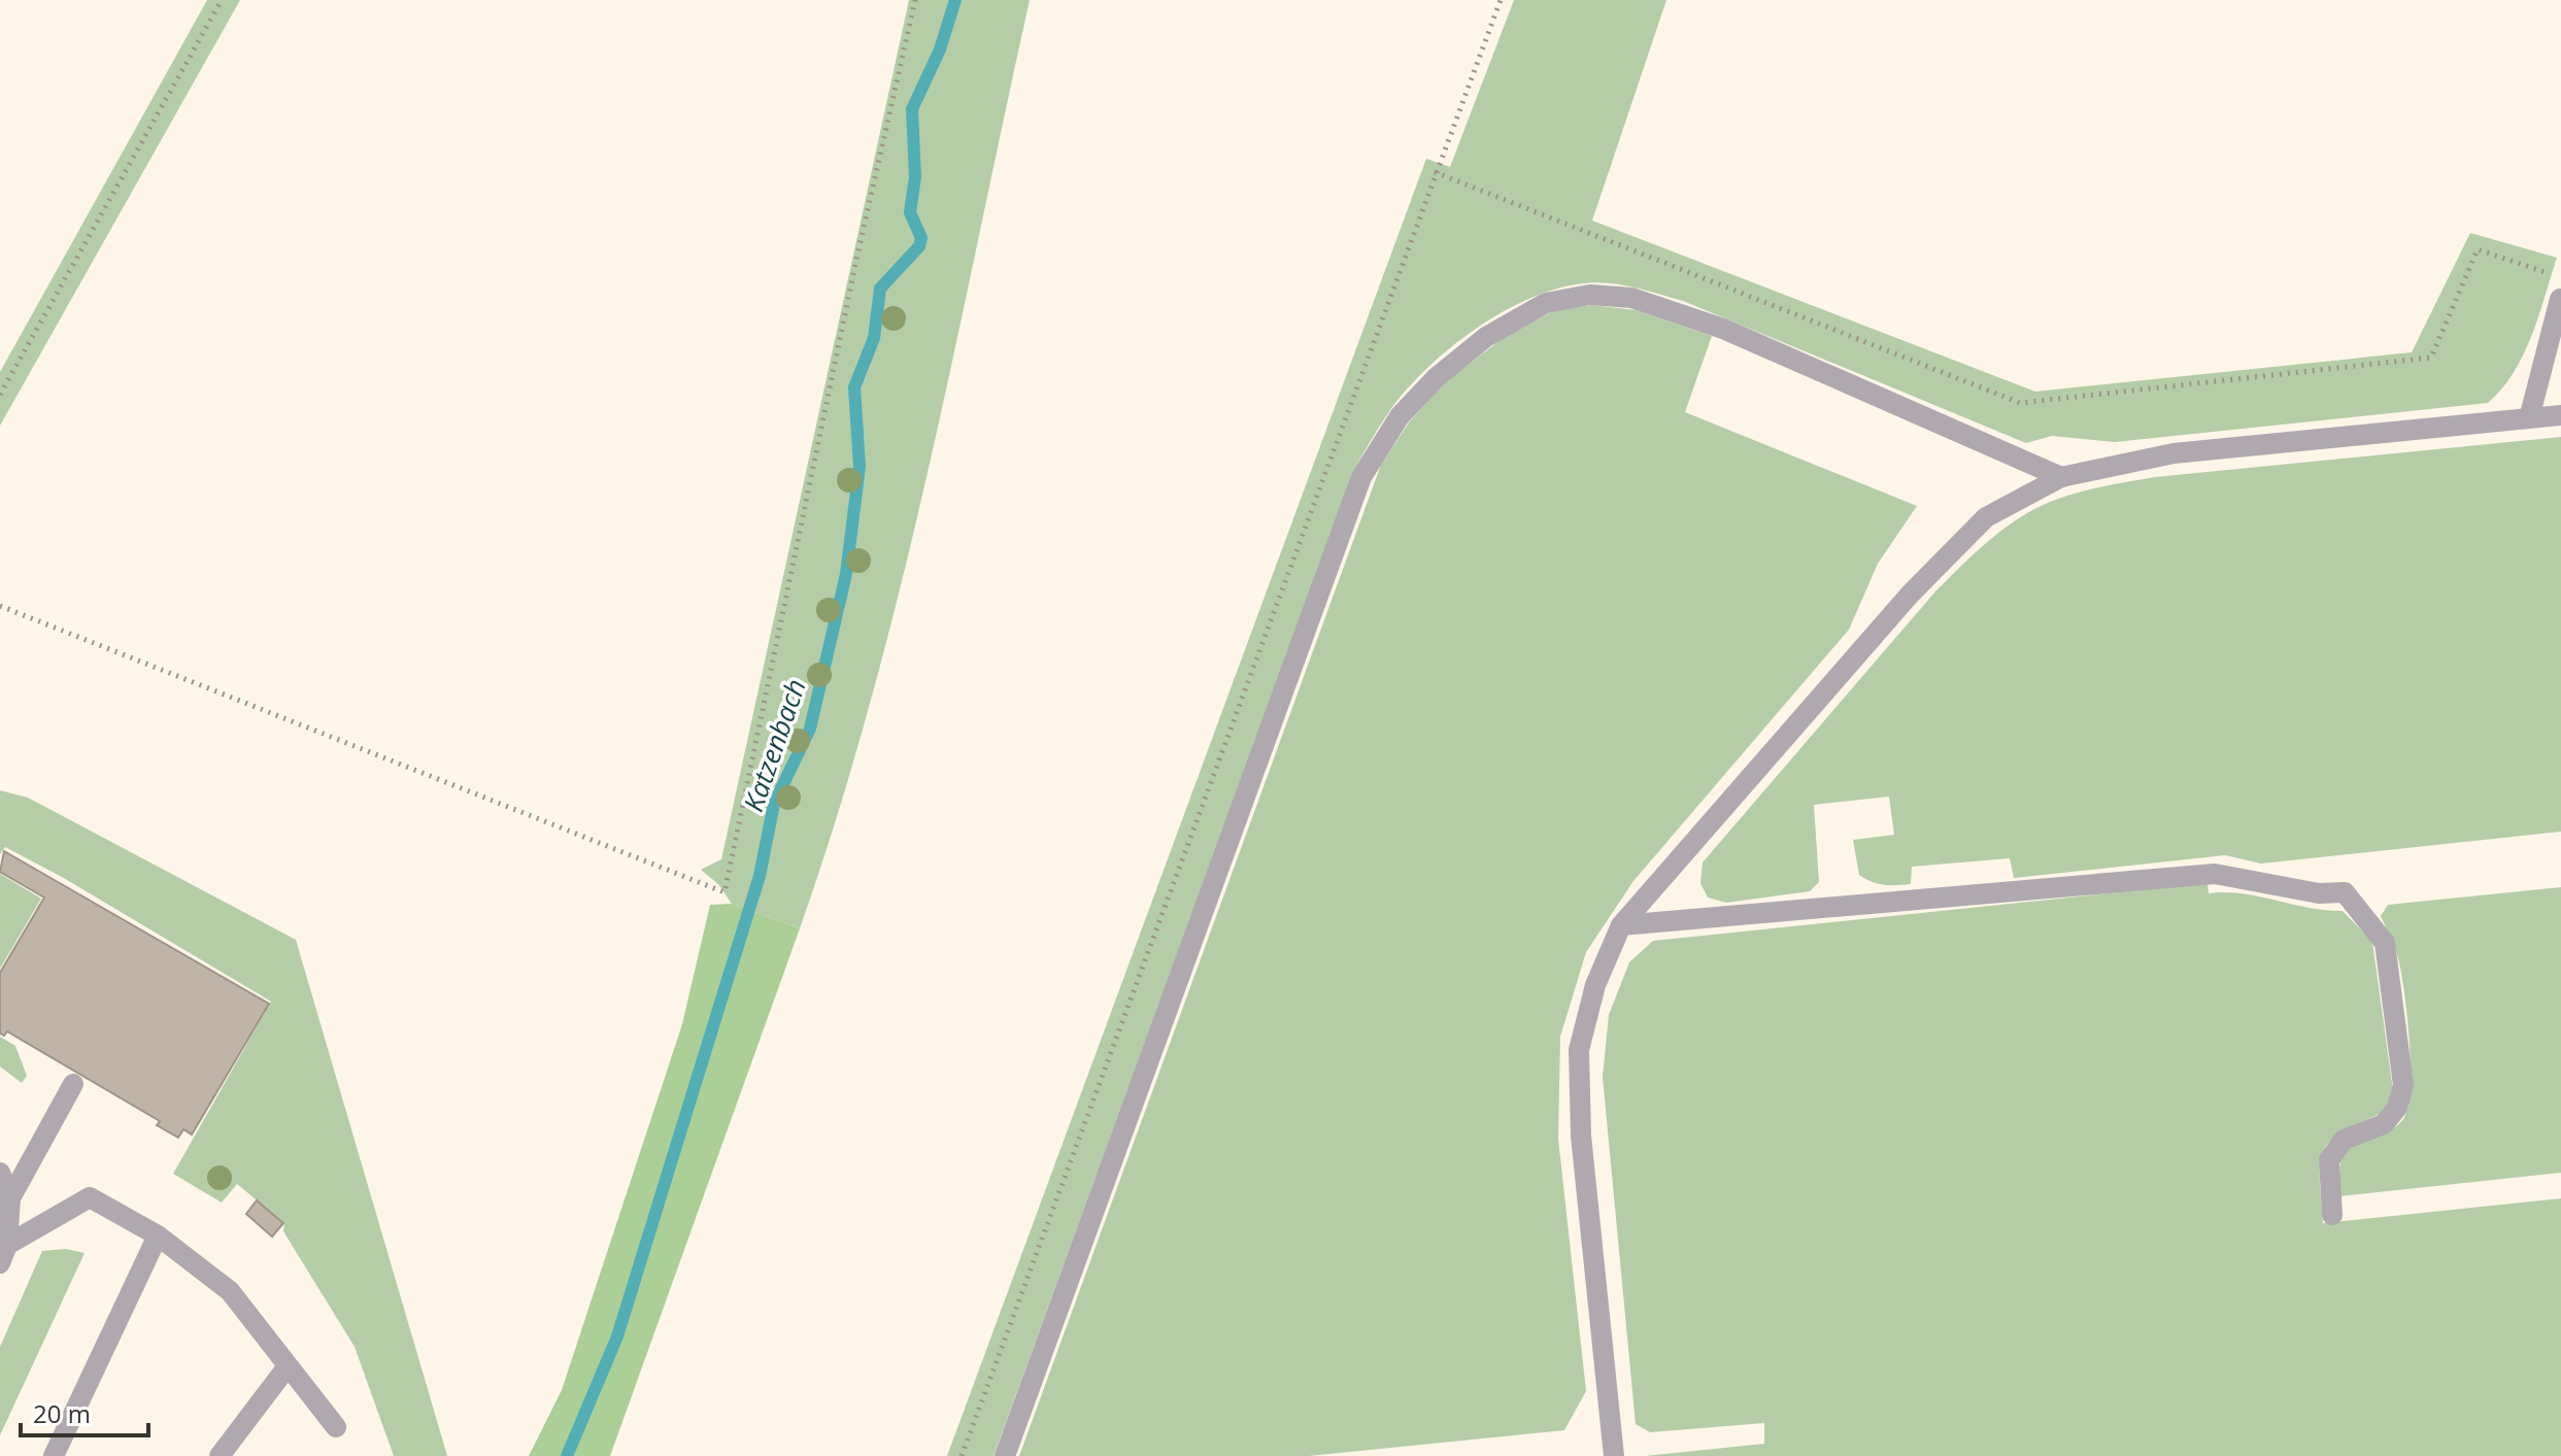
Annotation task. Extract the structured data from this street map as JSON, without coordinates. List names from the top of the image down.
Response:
{
  "water": ["Katzenbach"],
  "scale_bar": "20 m"
}
